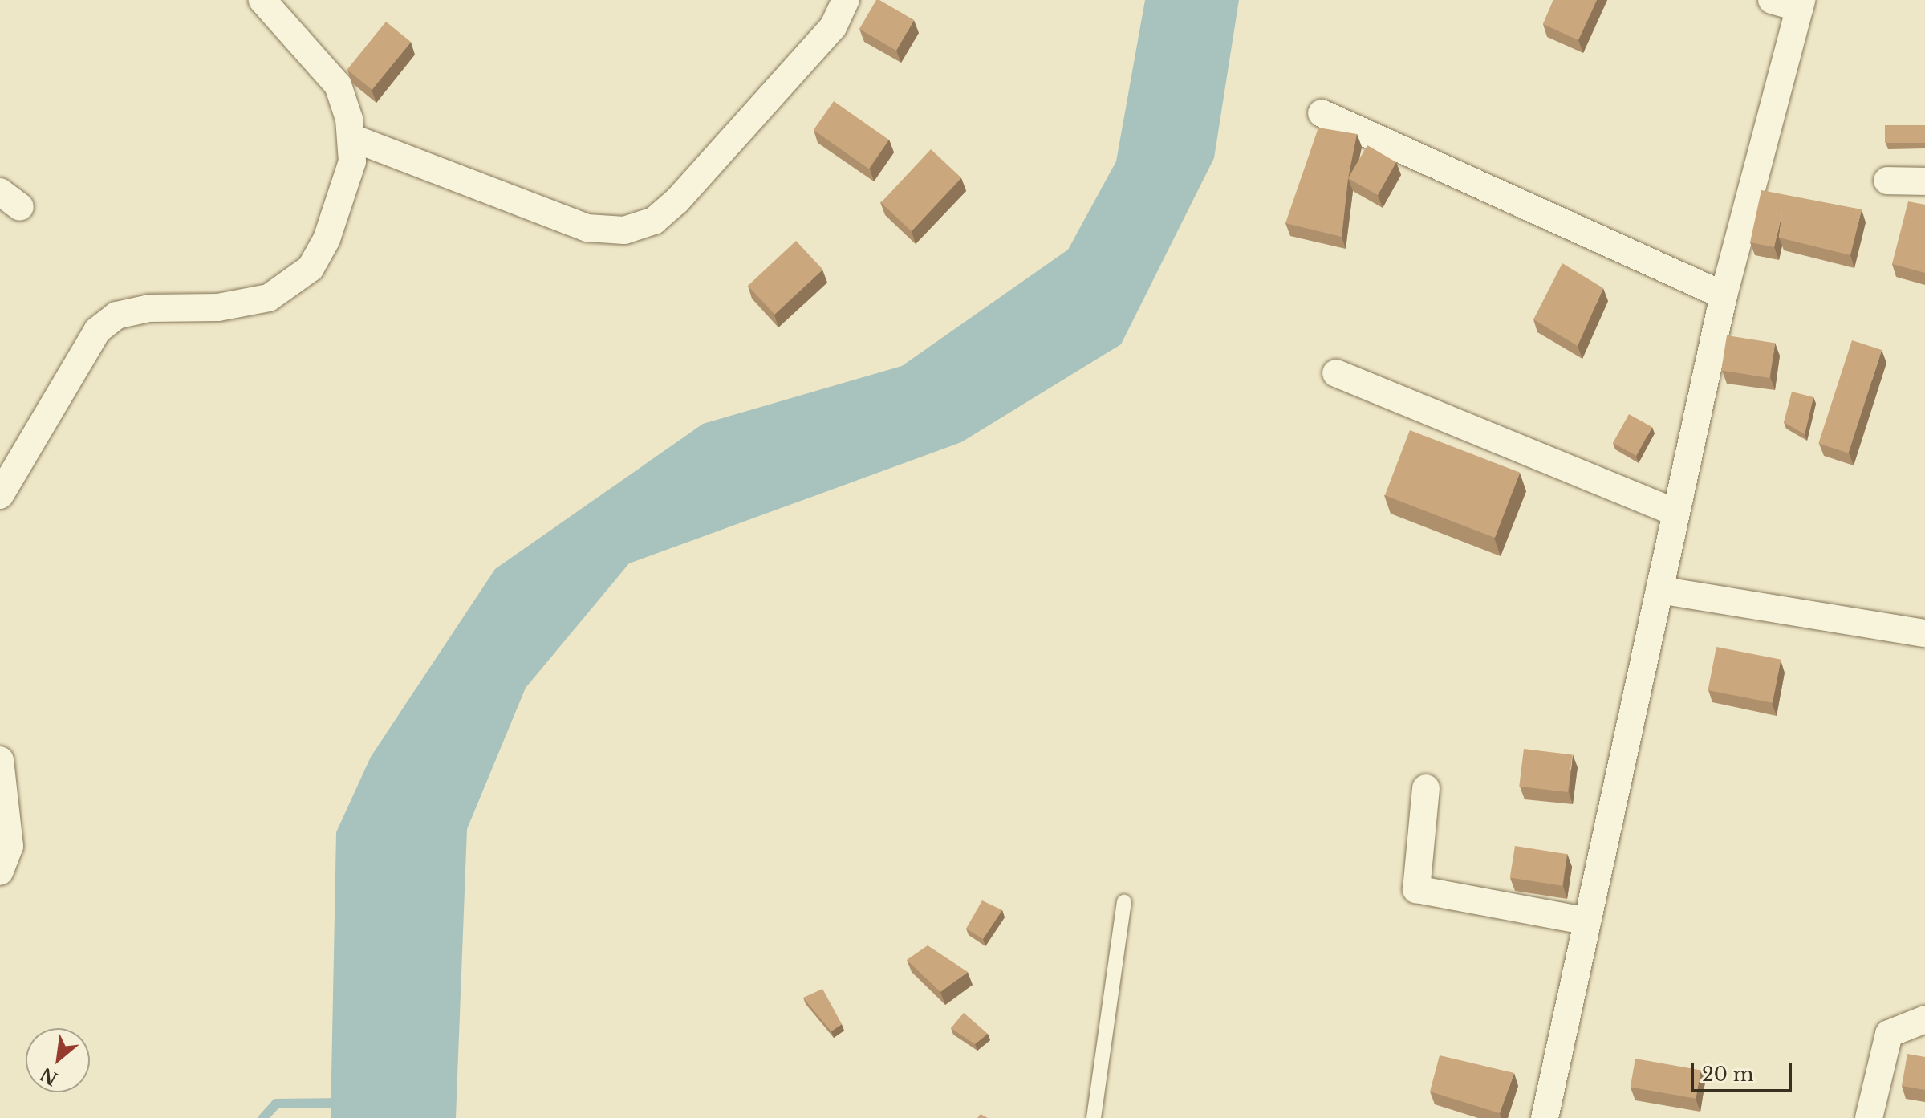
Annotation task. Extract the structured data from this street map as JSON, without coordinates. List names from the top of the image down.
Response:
{
  "scale_bar": "20 m",
  "north": "bottom left"
}
